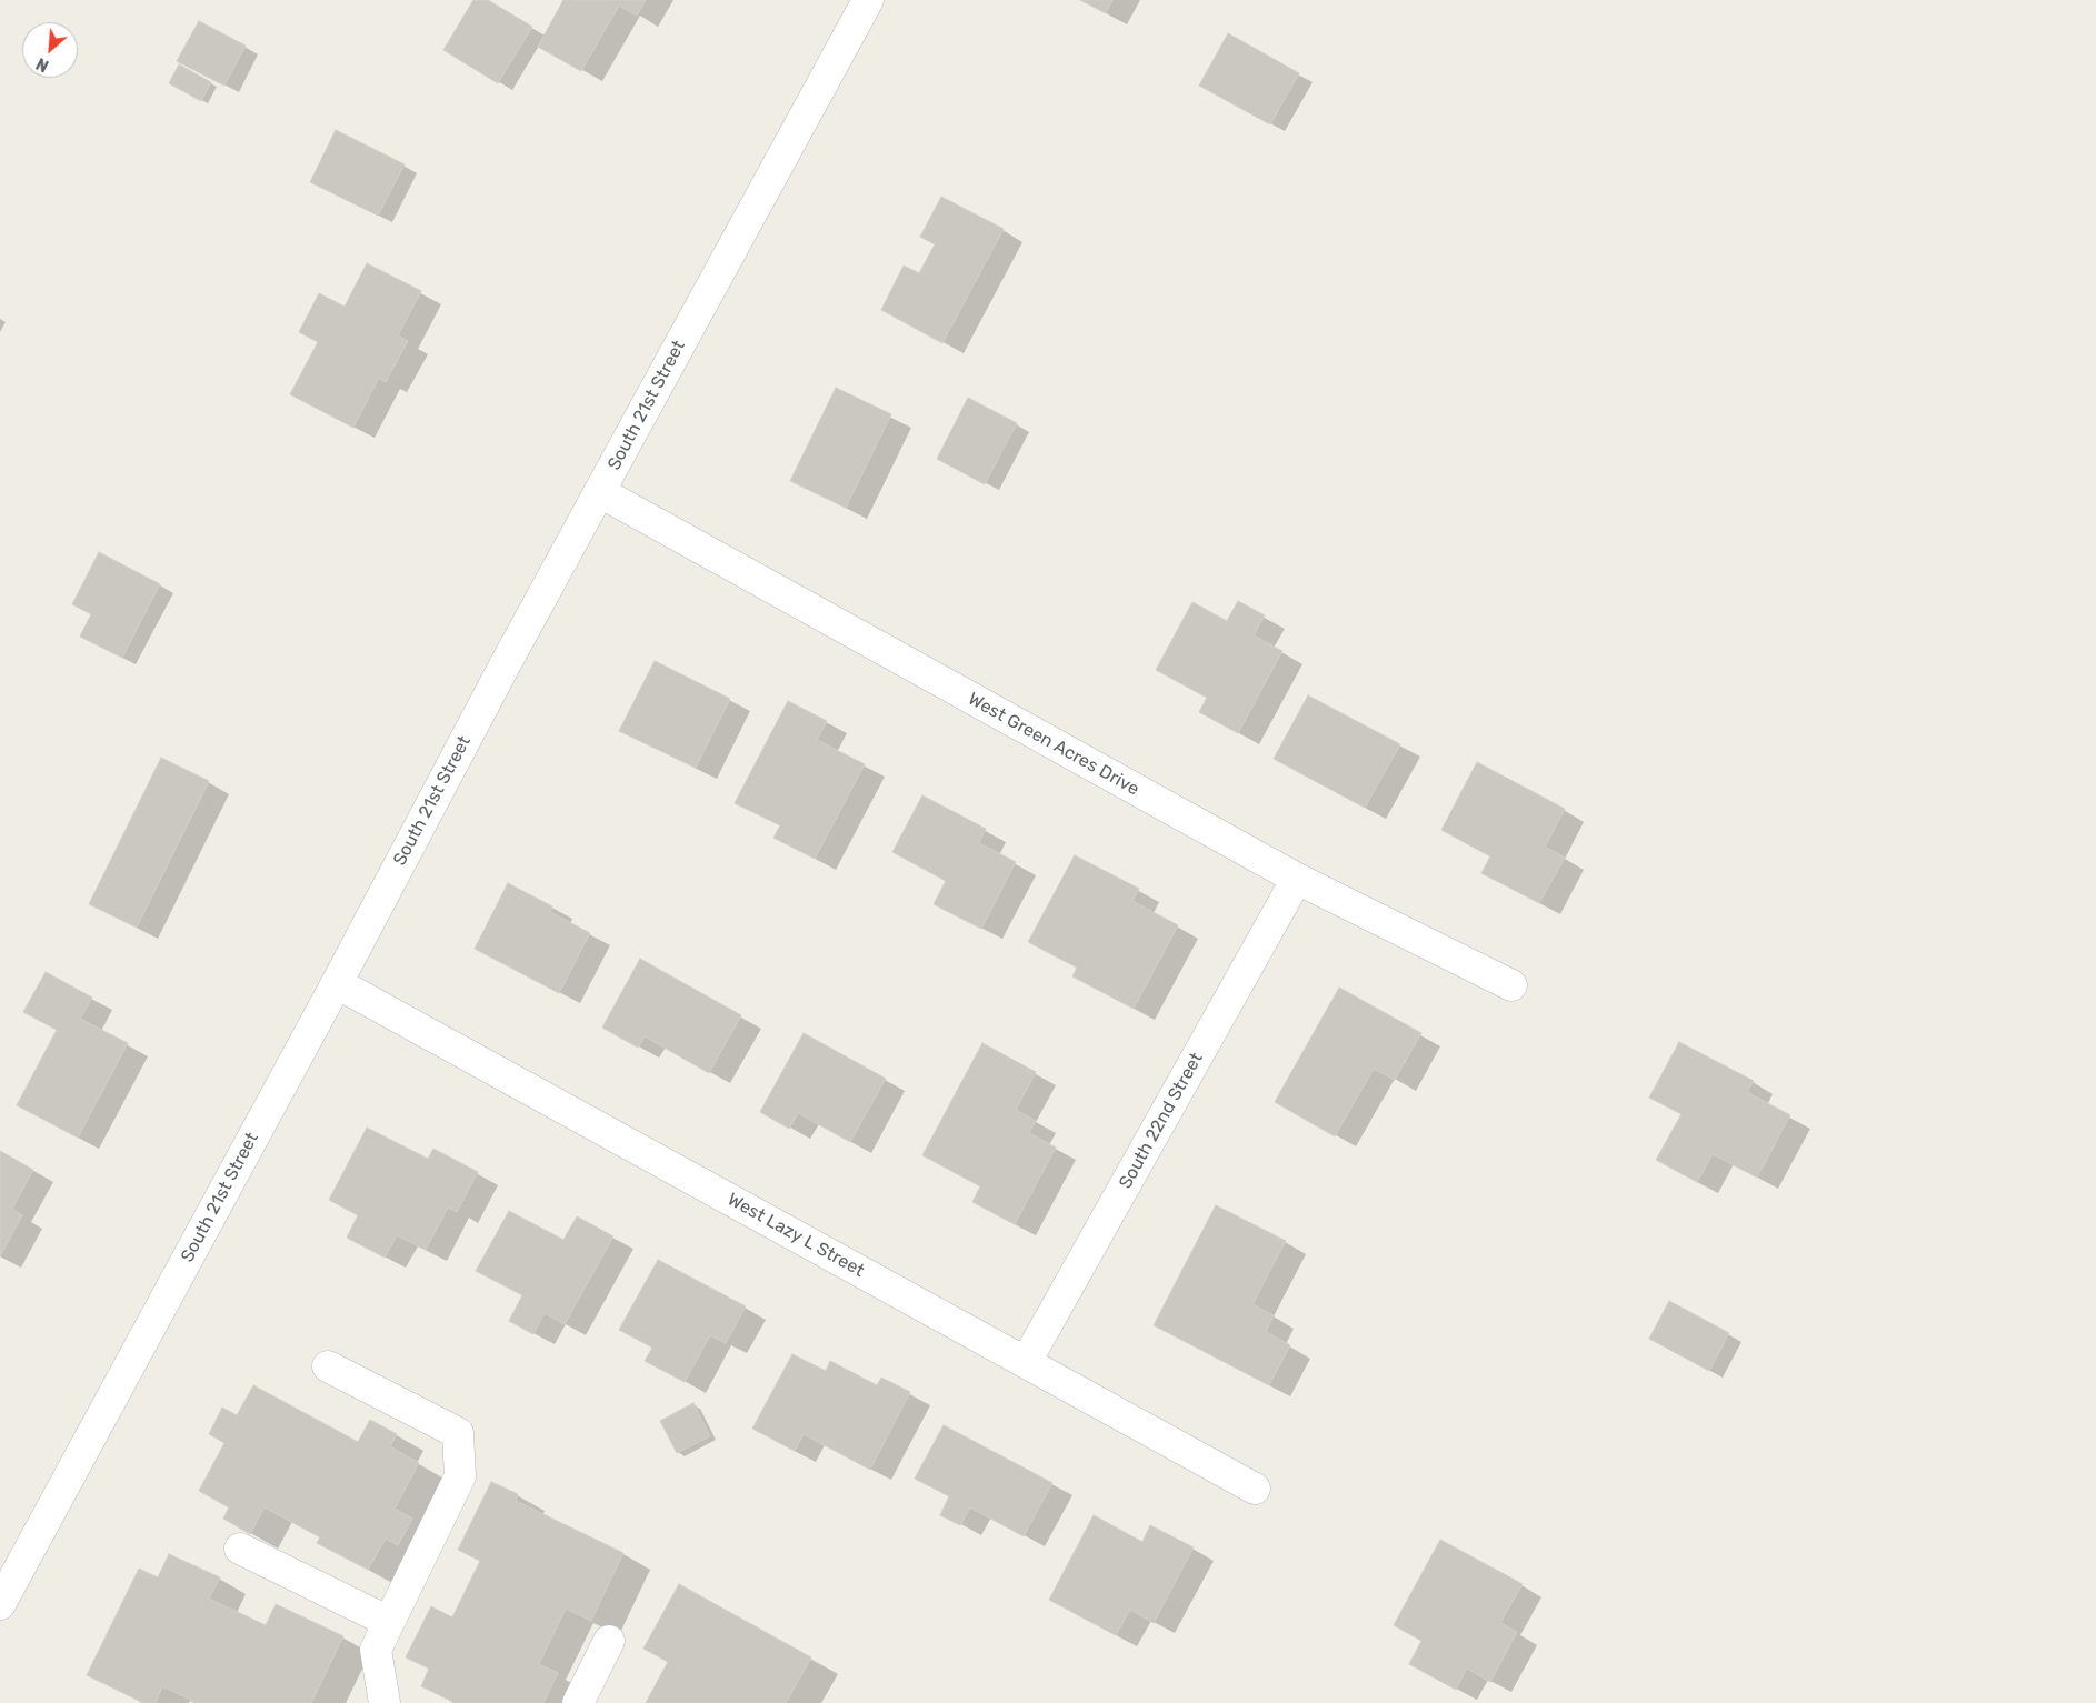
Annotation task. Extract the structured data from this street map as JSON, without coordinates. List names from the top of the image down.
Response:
{
  "streets": {
    "street": [
      "South 21st Street",
      "West Green Acres Drive",
      "South 22nd Street",
      "West Lazy L Street"
    ]
  },
  "crossings": [
    ["South 21st Street", "West Green Acres Drive"],
    ["South 21st Street", "West Lazy L Street"],
    ["West Green Acres Drive", "South 22nd Street"],
    ["South 22nd Street", "West Lazy L Street"]
  ],
  "north": "bottom left"
}
